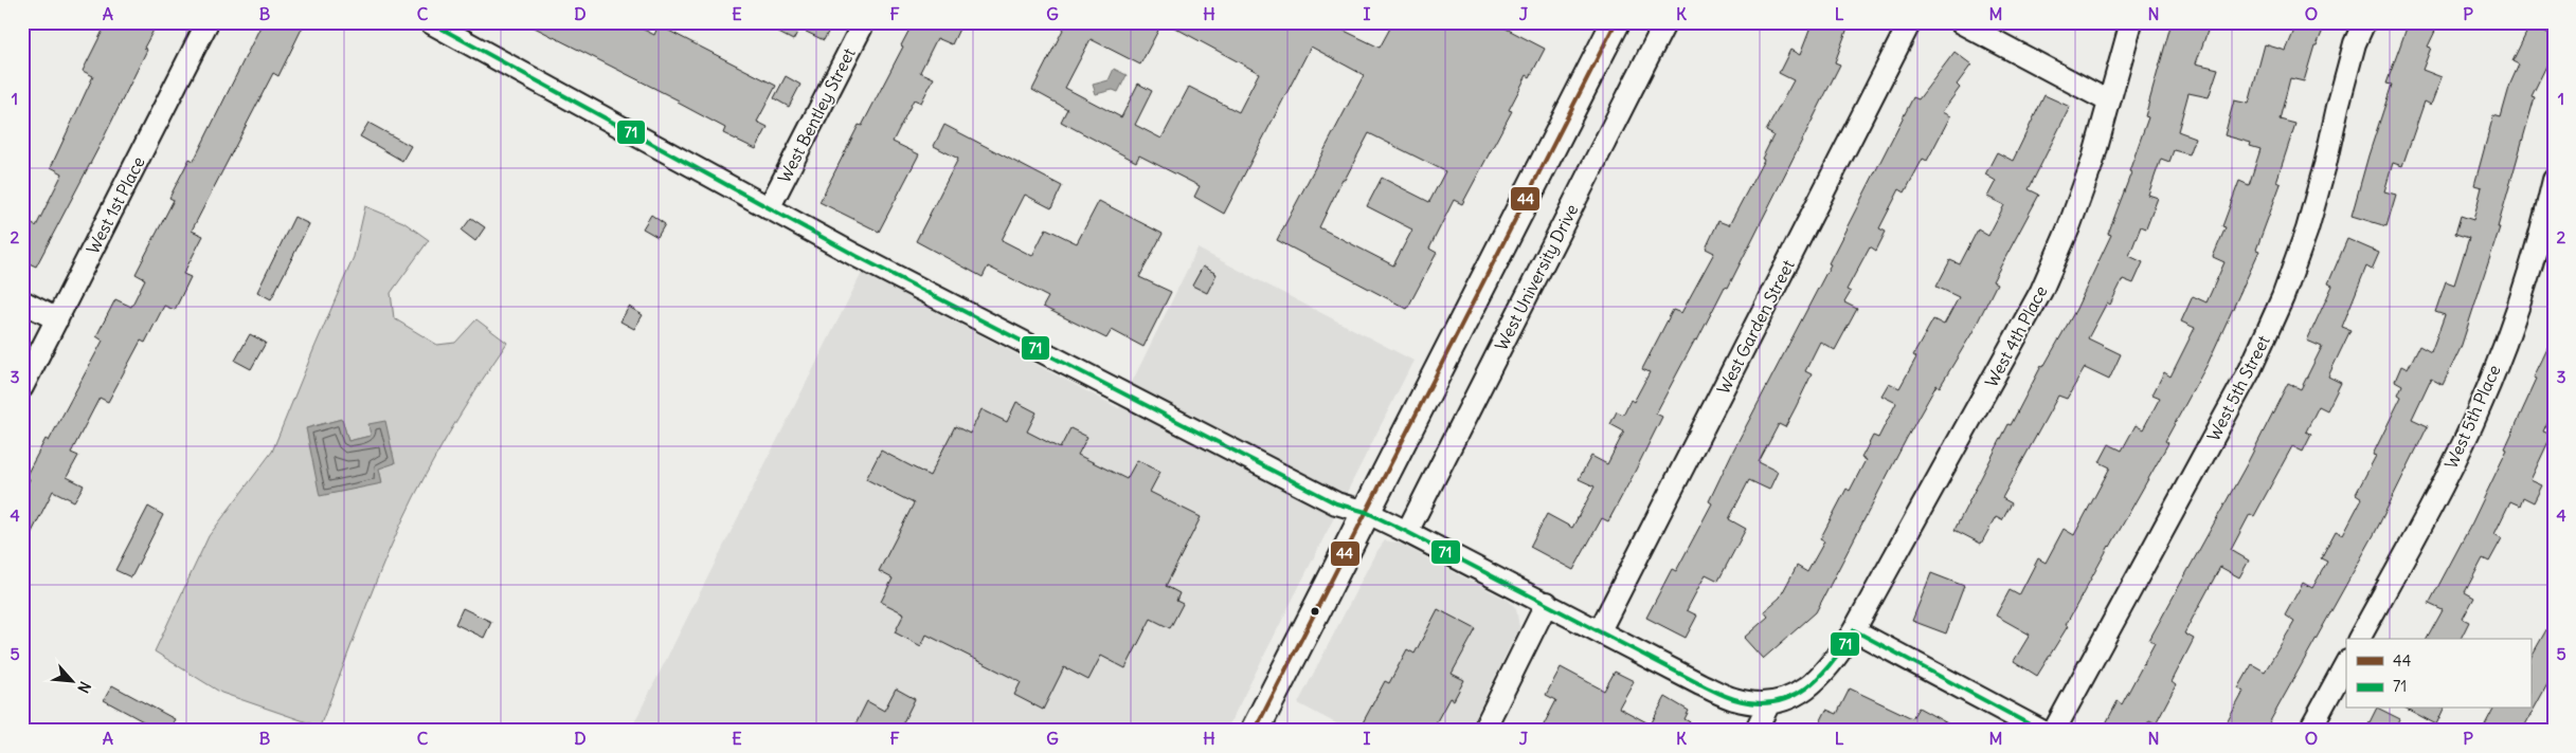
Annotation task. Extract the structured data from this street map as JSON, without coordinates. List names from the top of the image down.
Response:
{
  "streets": {
    "street": [
      "West Bentley Street",
      "West 1st Place",
      "West University Drive",
      "West Garden Street",
      "West 4th Place",
      "West 5th Street",
      "West 5th Place"
    ]
  },
  "lines": ["transit line 44", "transit line 71"],
  "legend": ["44", "71"],
  "north": "bottom right",
  "grid": {
    "columns": [
      "A",
      "B",
      "C",
      "D",
      "E",
      "F",
      "G",
      "H",
      "I",
      "J",
      "K",
      "L",
      "M",
      "N",
      "O",
      "P"
    ],
    "rows": [
      "1",
      "2",
      "3",
      "4",
      "5"
    ]
  }
}
